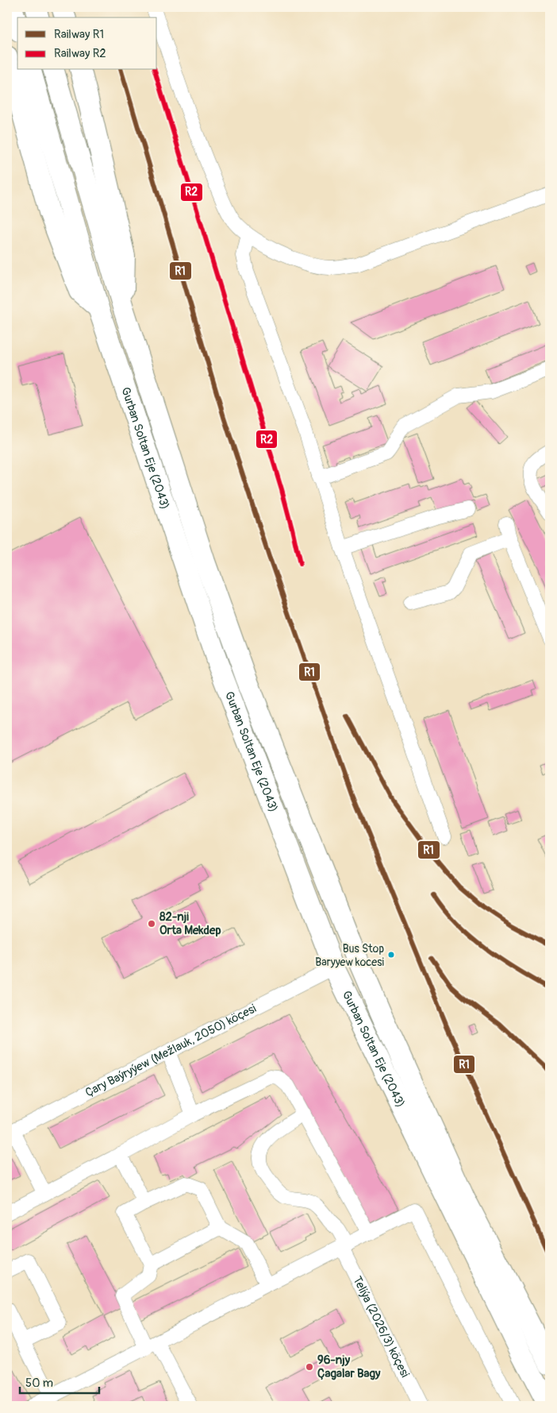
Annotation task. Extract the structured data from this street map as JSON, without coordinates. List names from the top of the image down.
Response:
{
  "streets": {
    "highway": ["Gurban Soltan Eje (2043)"],
    "street": ["Çary Baýryýew (Mežlauk, 2050) köçesi", "Teliýa (2026/3) köçesi"]
  },
  "crossings": [
    ["Gurban Soltan Eje (2043)", "Çary Baýryýew (Mežlauk, 2050) köçesi"]
  ],
  "places": ["82-nji Orta Mekdep", "Bus Stop Baryyew kocesi", "96-njy Çagalar Bagy"],
  "lines": ["rail line R1", "rail line R2"],
  "legend": ["Railway R1", "Railway R2"],
  "scale_bar": "50 m"
}
